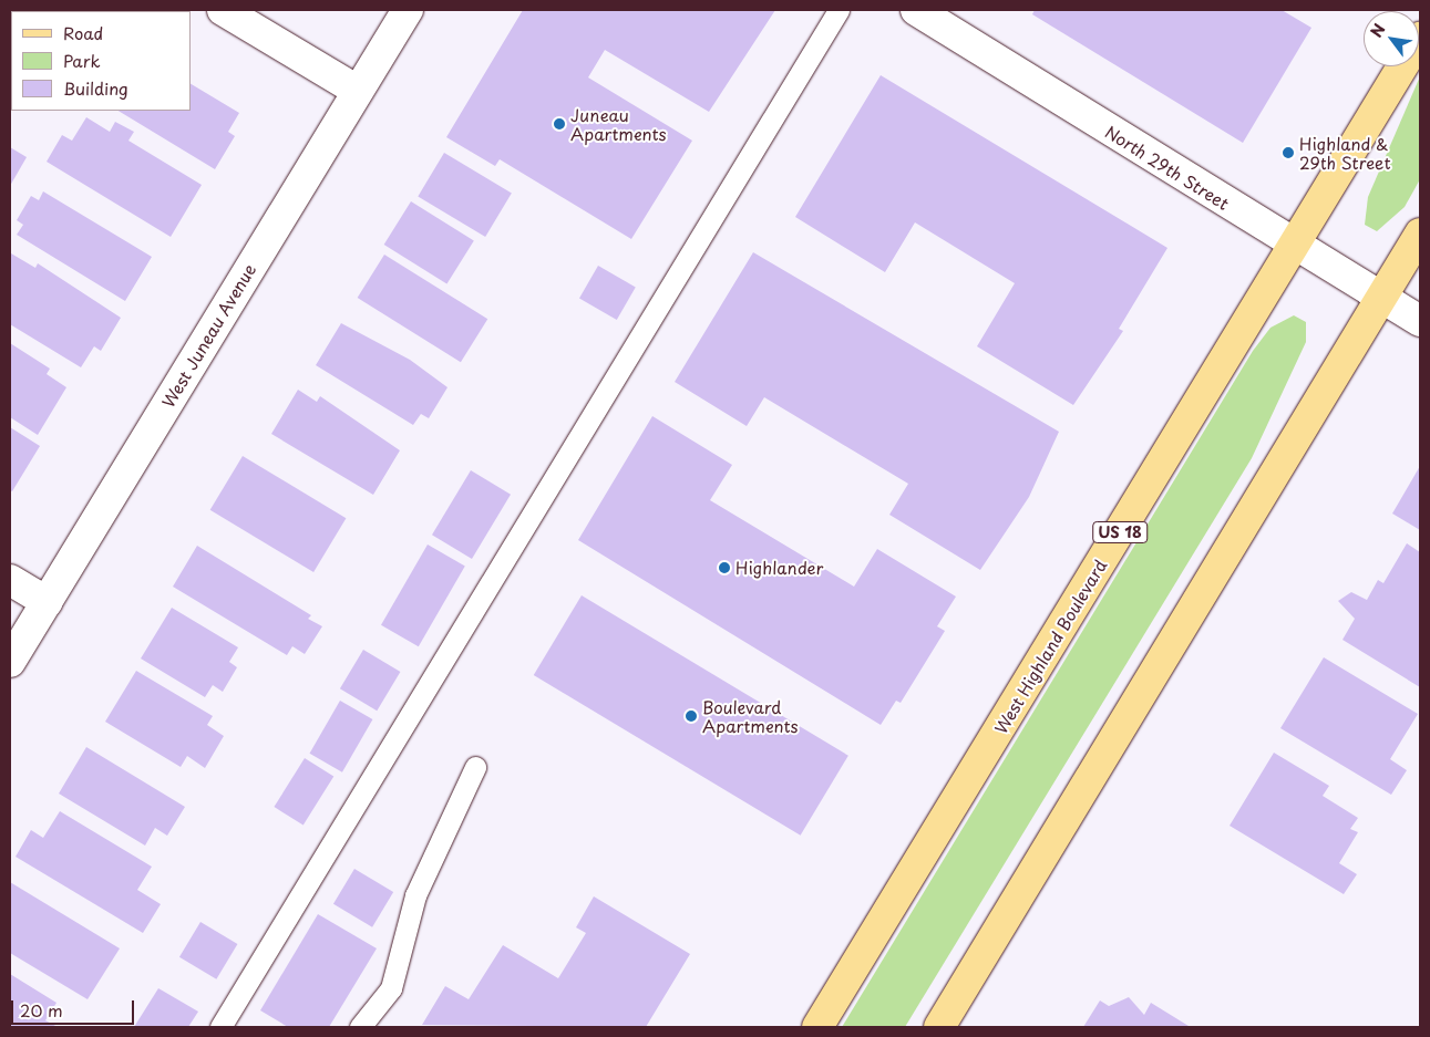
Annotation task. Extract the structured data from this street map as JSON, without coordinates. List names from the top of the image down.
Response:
{
  "streets": {
    "main road": ["US 18", "West Highland Boulevard"],
    "street": ["North 29th Street", "West Juneau Avenue"]
  },
  "crossings": [
    ["North 29th Street", "West Highland Boulevard"]
  ],
  "places": [
    "Juneau Apartments",
    "Highland & 29th Street",
    "Highlander",
    "Boulevard Apartments"
  ],
  "legend": ["Road", "Park", "Building"],
  "scale_bar": "20 m",
  "north": "top left"
}
